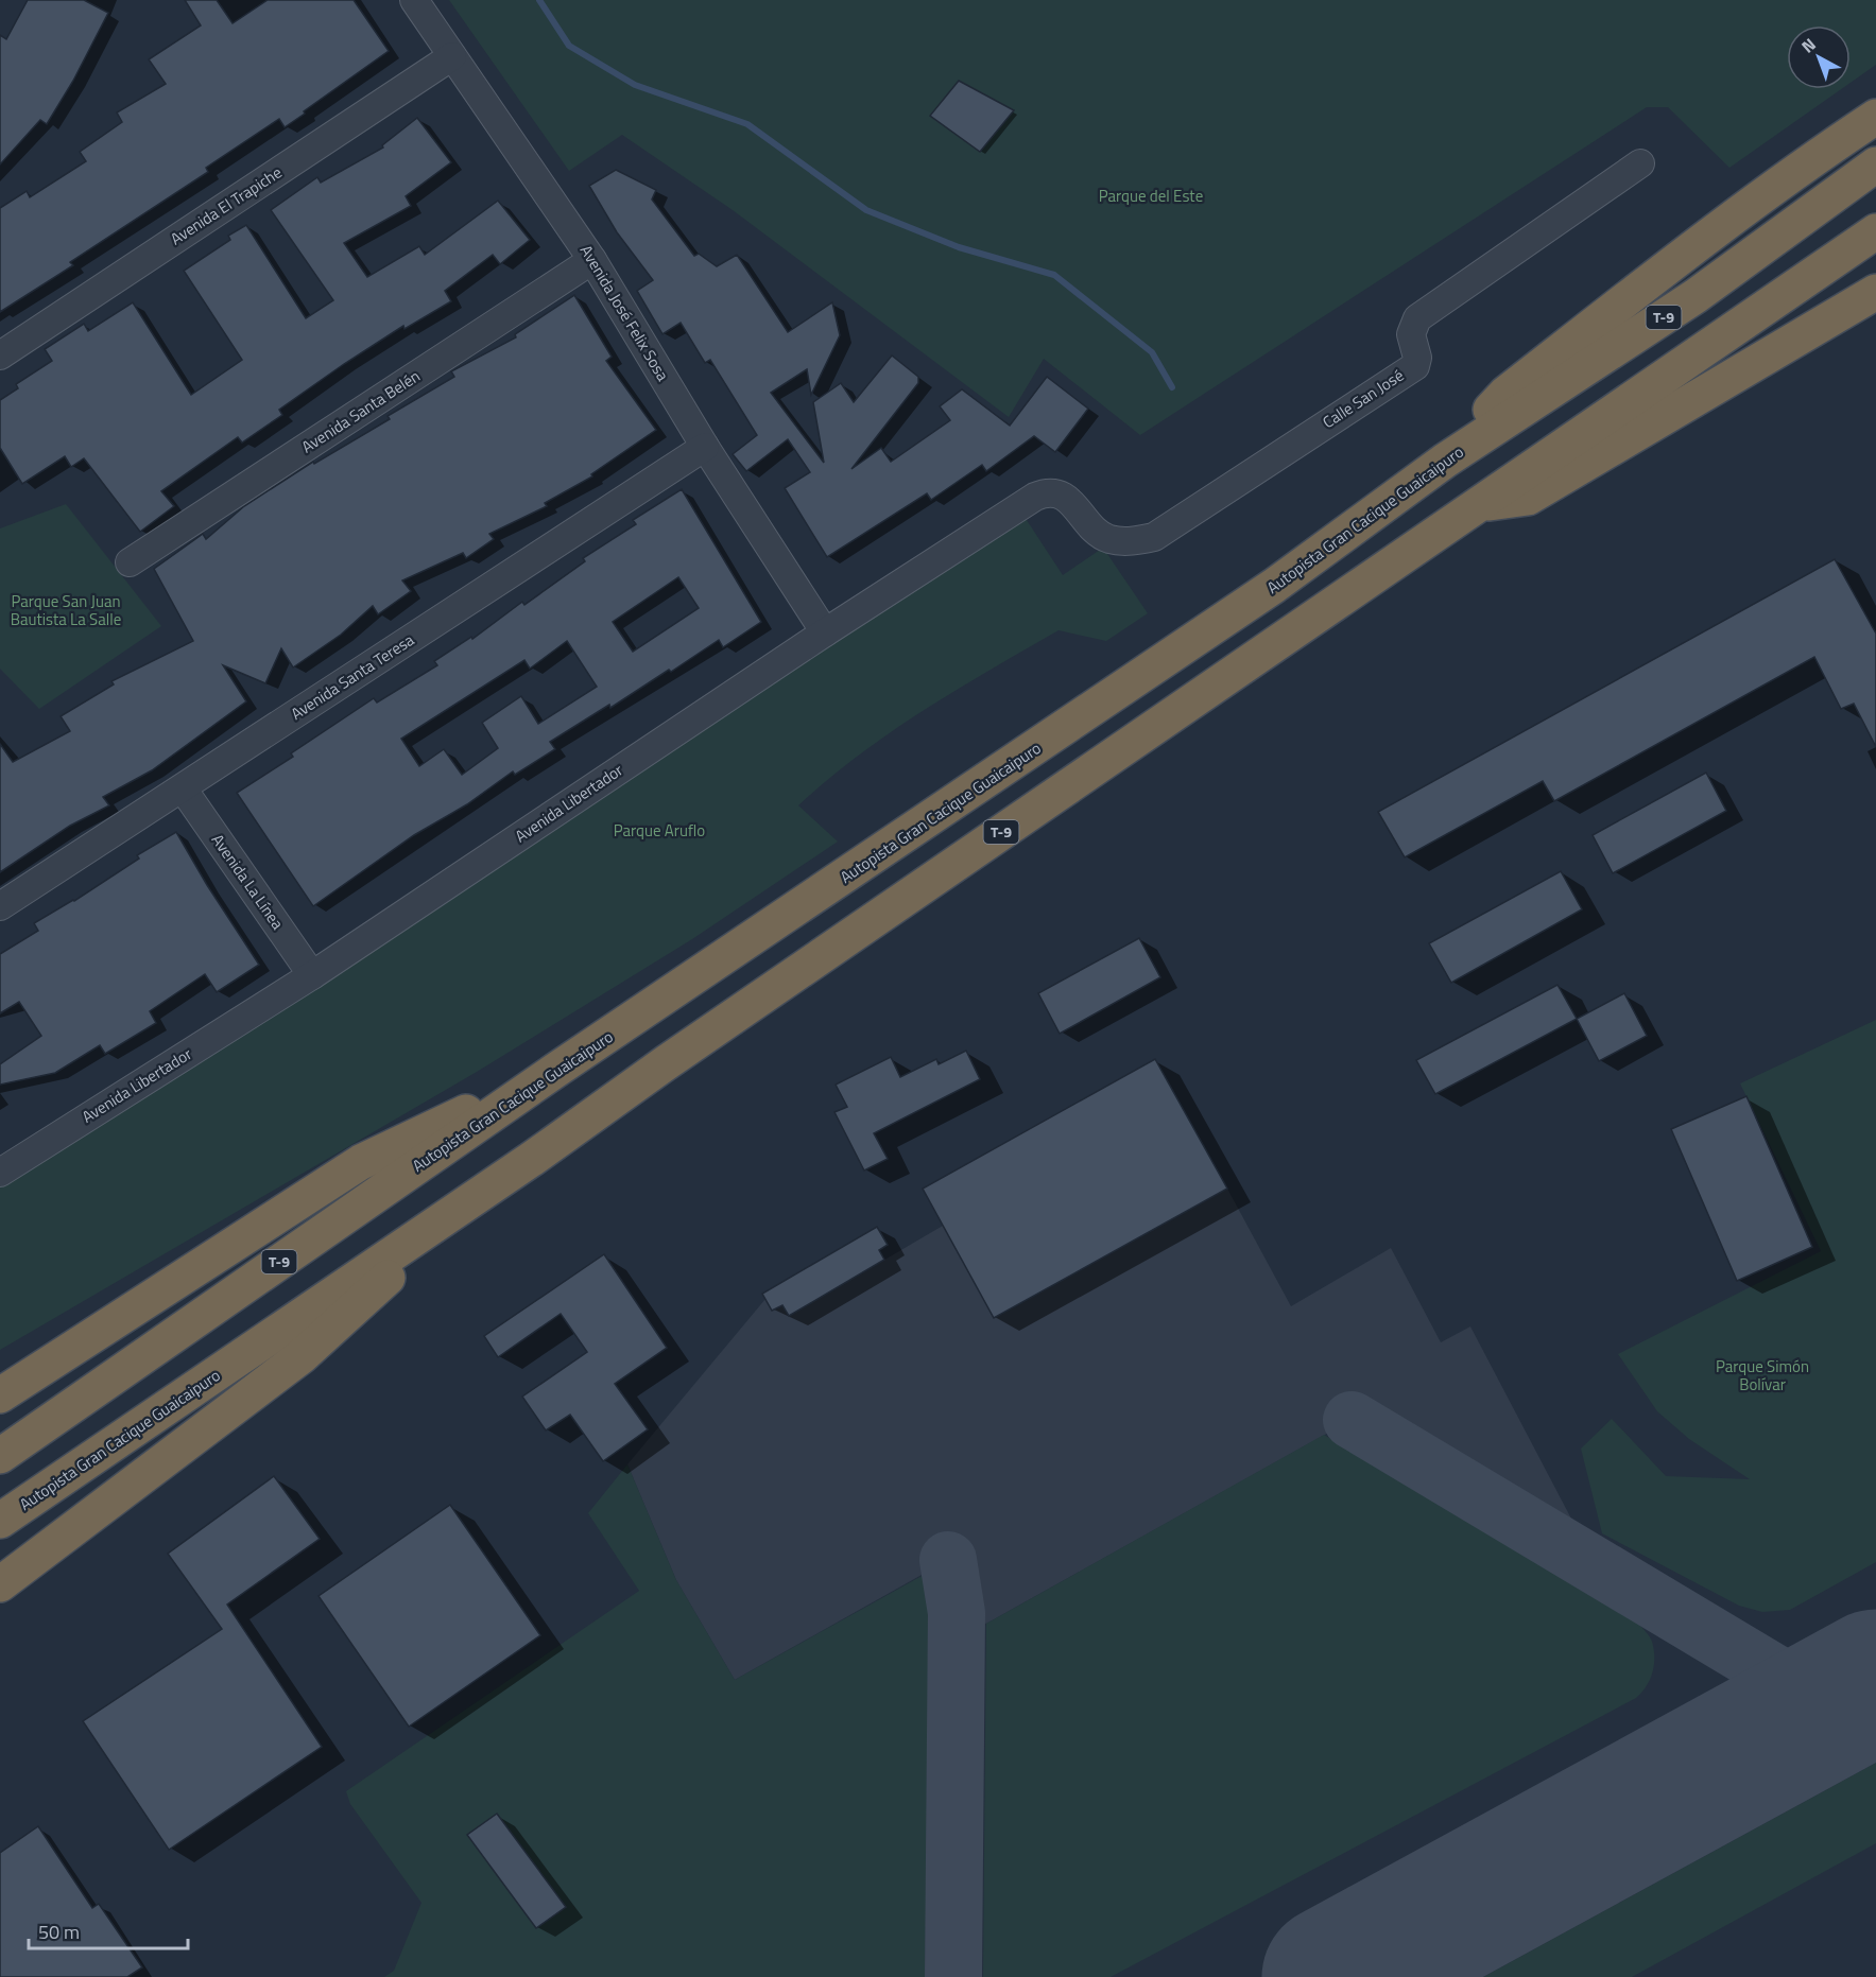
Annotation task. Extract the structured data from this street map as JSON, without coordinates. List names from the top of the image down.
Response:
{
  "streets": {
    "highway": ["T-9", "Autopista Gran Cacique Guaicaipuro"],
    "street": [
      "Avenida El Trapiche",
      "Avenida José Felix Sosa",
      "Calle San José",
      "Avenida Santa Belén",
      "Avenida Santa Teresa",
      "Avenida Libertador",
      "Avenida La Línea"
    ]
  },
  "crossings": [
    ["Avenida El Trapiche", "Avenida José Felix Sosa"],
    ["Avenida José Felix Sosa", "Avenida Santa Belén"],
    ["Avenida José Felix Sosa", "Avenida Santa Teresa"],
    ["Avenida José Felix Sosa", "Avenida Libertador"],
    ["Calle San José", "Avenida Libertador"],
    ["Avenida Santa Teresa", "Avenida La Línea"],
    ["Avenida Libertador", "Avenida La Línea"]
  ],
  "parks": [
    "Parque del Este",
    "Parque San Juan Bautista La Salle",
    "Parque Aruflo",
    "Parque Simón Bolívar"
  ],
  "scale_bar": "50 m",
  "north": "top left"
}
